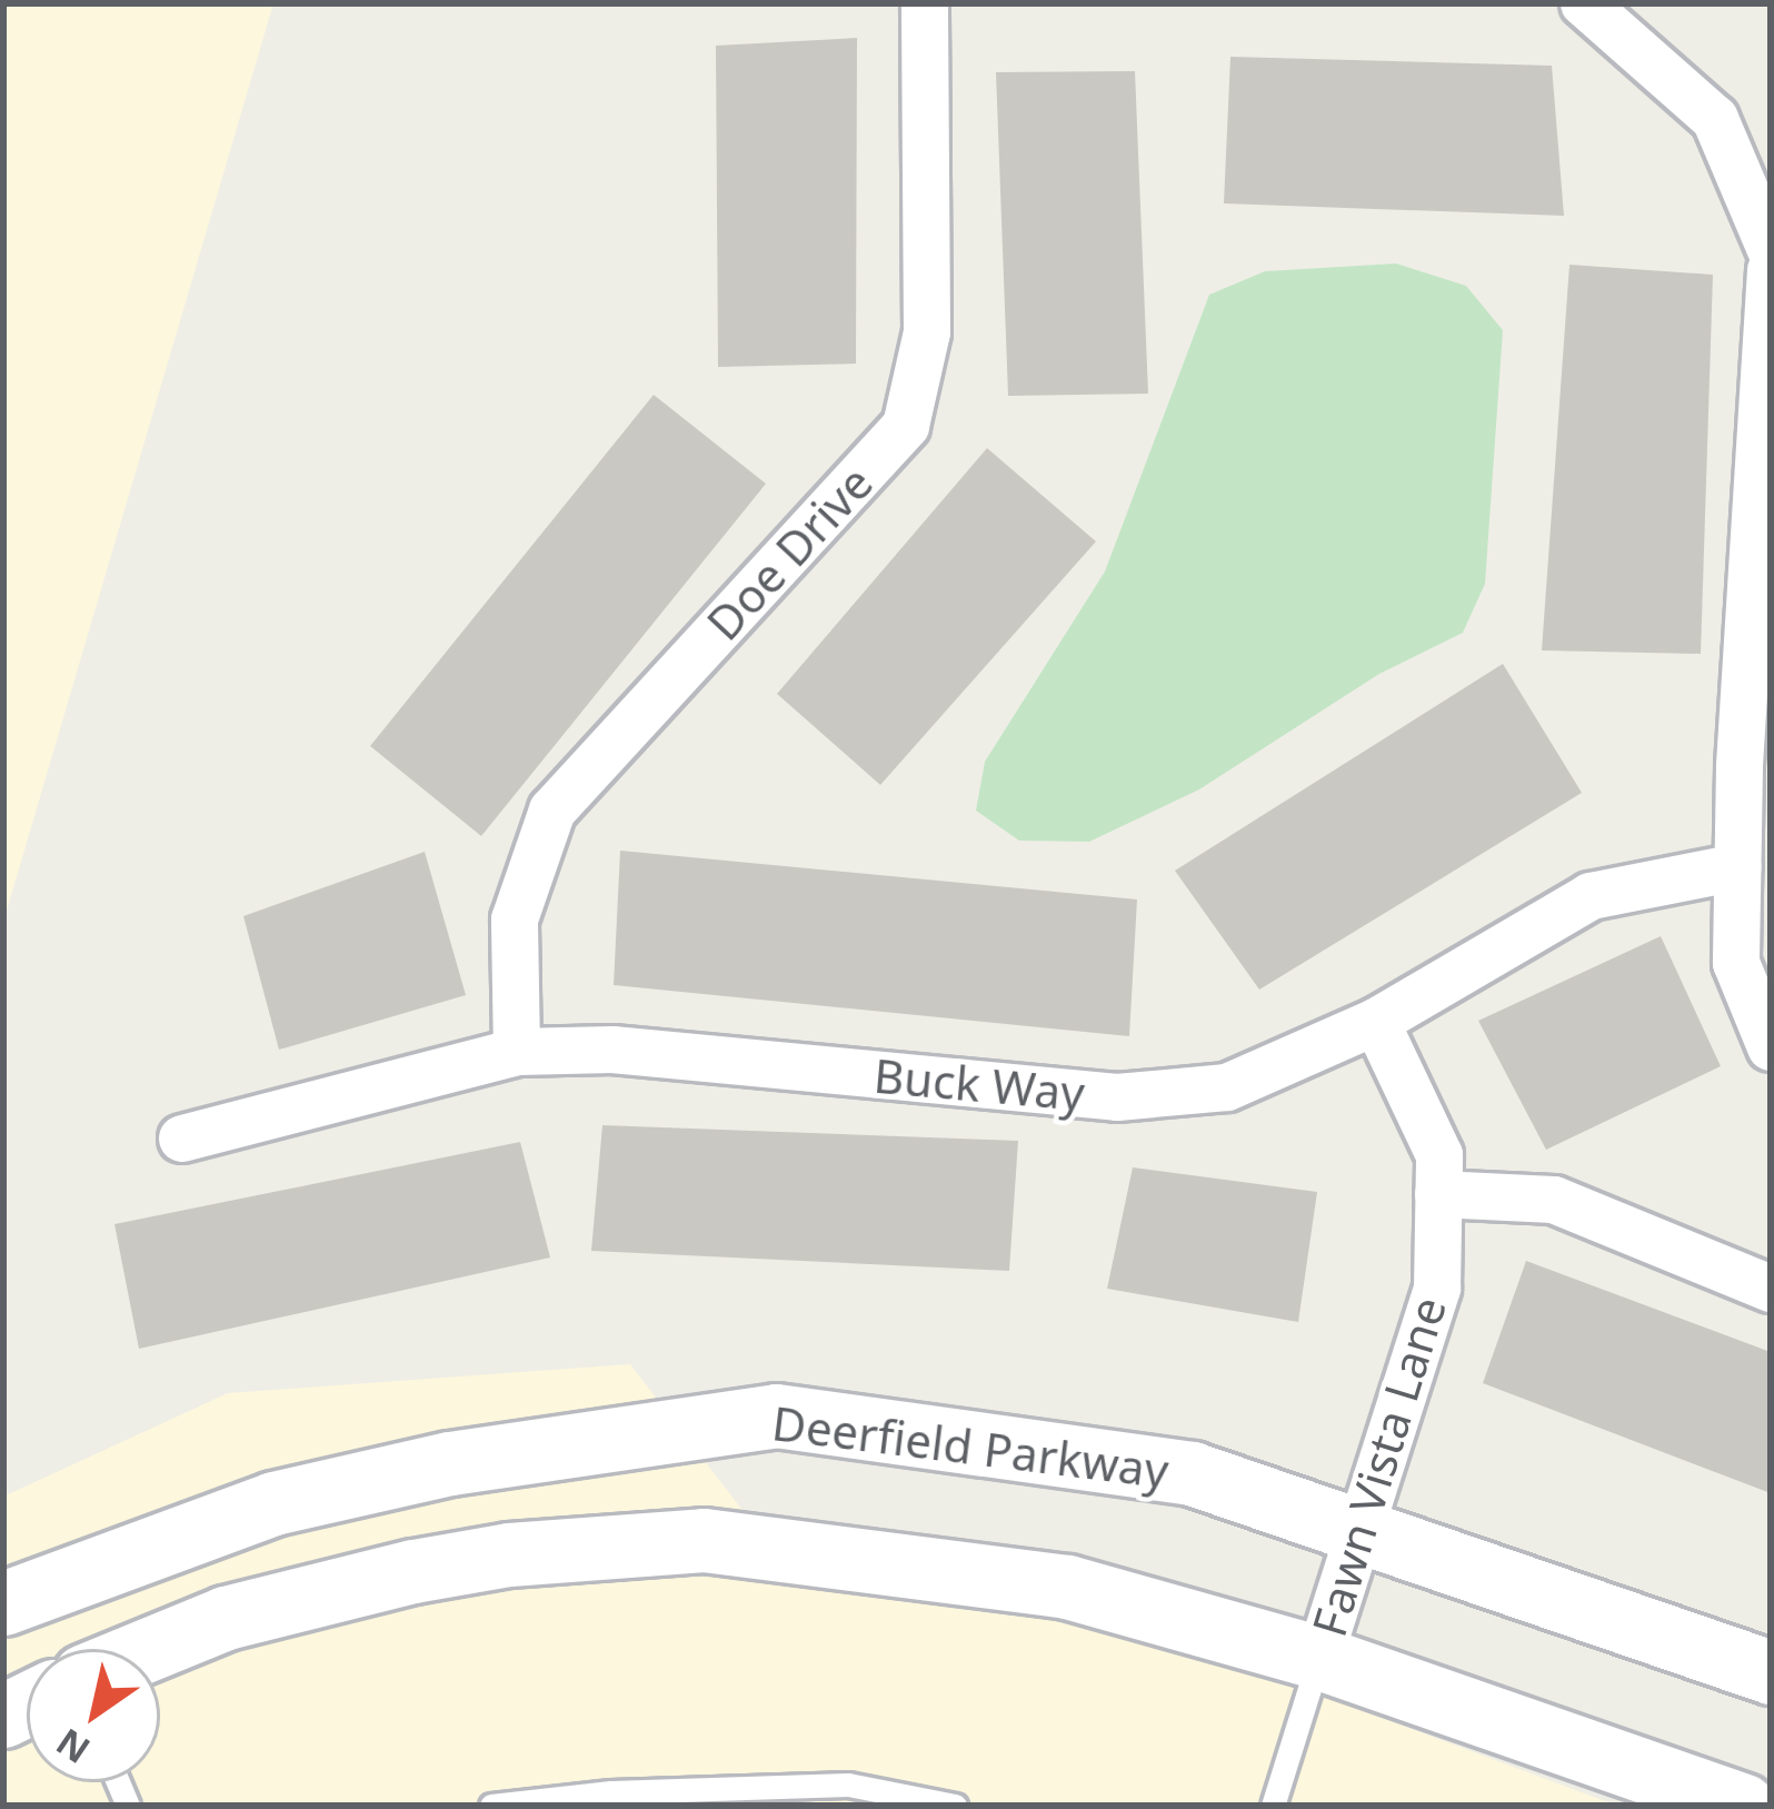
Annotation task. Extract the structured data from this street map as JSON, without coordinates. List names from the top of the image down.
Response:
{
  "streets": {
    "main road": ["Deerfield Parkway"],
    "street": ["Doe Drive", "Buck Way", "Fawn Vista Lane"]
  },
  "crossings": [
    ["Doe Drive", "Buck Way"],
    ["Buck Way", "Fawn Vista Lane"],
    ["Deerfield Parkway", "Fawn Vista Lane"]
  ],
  "north": "bottom left"
}
